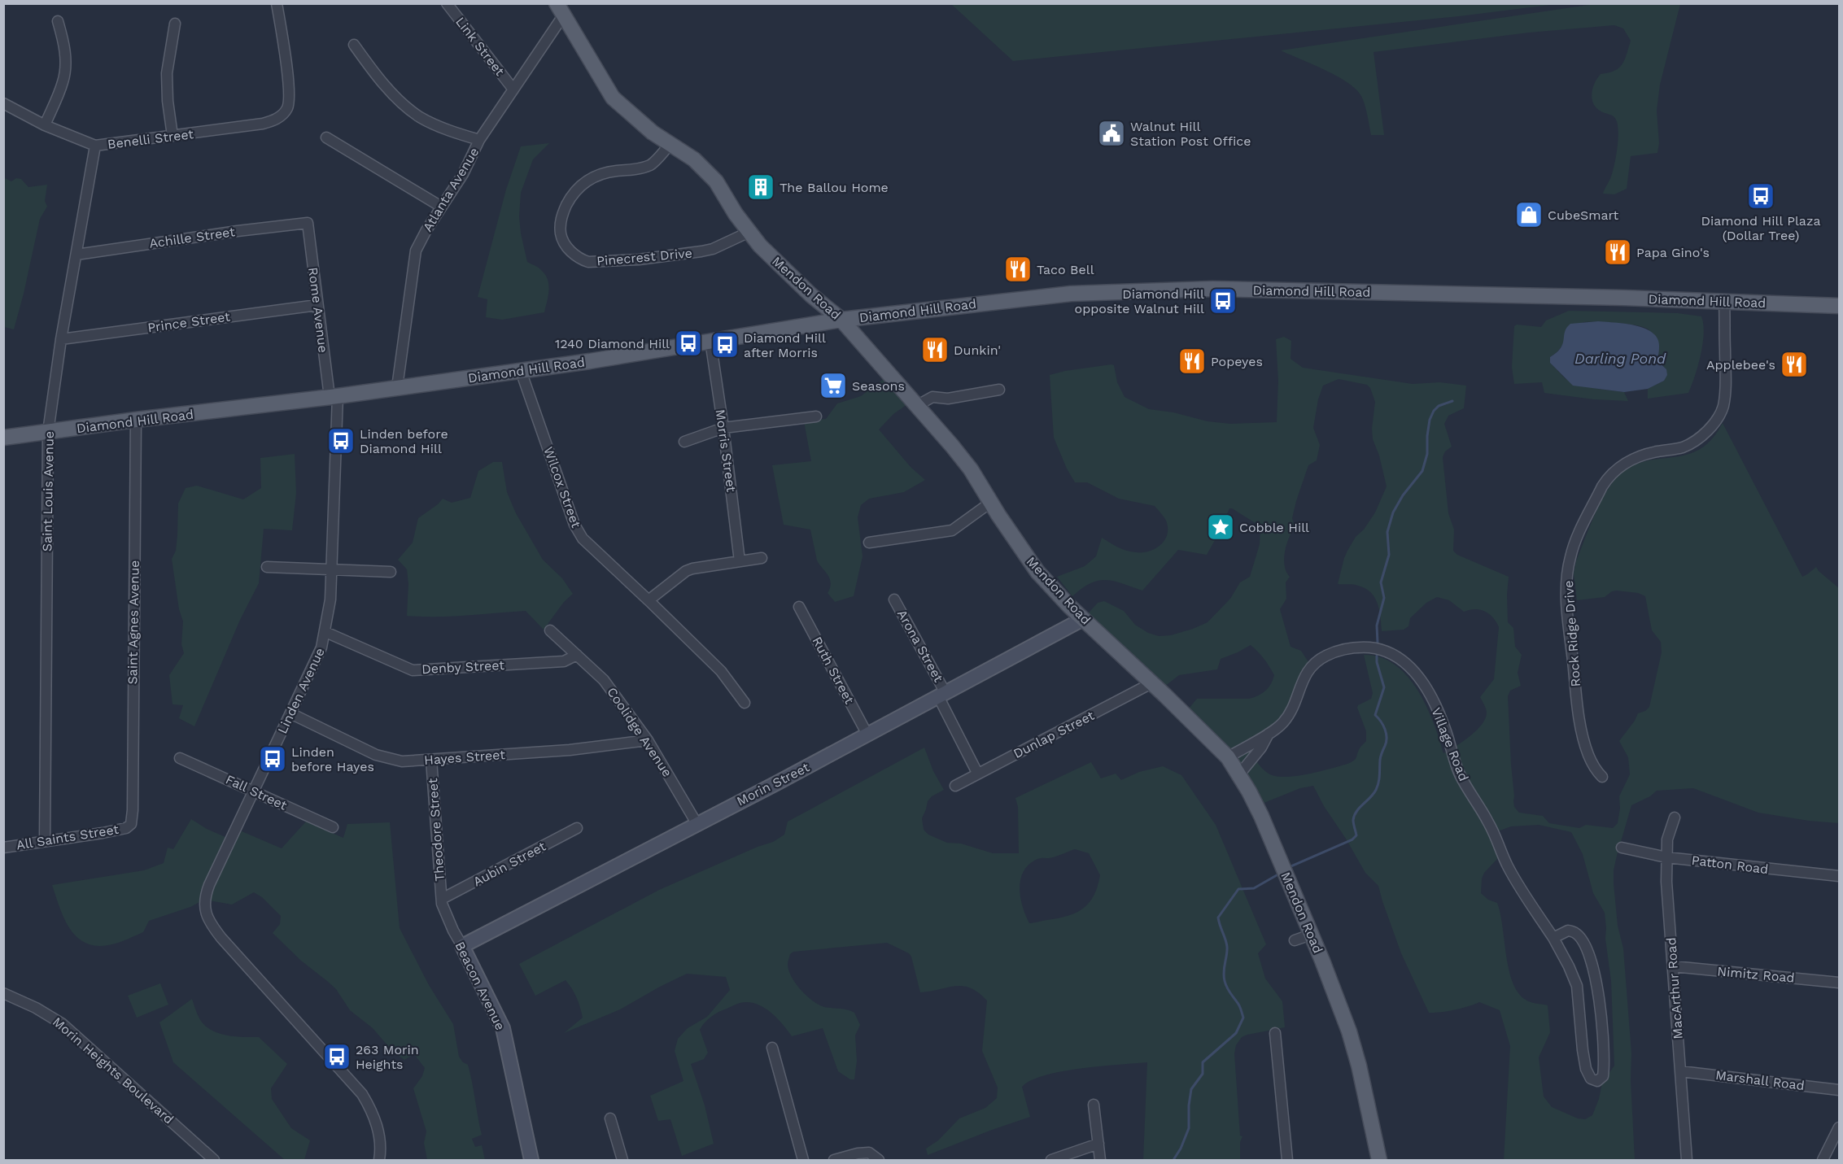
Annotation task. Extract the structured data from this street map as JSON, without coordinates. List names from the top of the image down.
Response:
{
  "streets": {
    "main road": ["Mendon Road", "Diamond Hill Road"],
    "street": [
      "Link Street",
      "Benelli Street",
      "Atlanta Avenue",
      "Achille Street",
      "Pinecrest Drive",
      "Rome Avenue",
      "Prince Street",
      "Morris Street",
      "Wilcox Street",
      "Saint Louis Avenue",
      "Saint Agnes Avenue",
      "Rock Ridge Drive",
      "Arona Street",
      "Denby Street",
      "Ruth Street",
      "Linden Avenue",
      "Coolidge Avenue",
      "Dunlap Street",
      "Village Road",
      "Hayes Street",
      "Morin Street",
      "Fall Street",
      "Theodore Street",
      "All Saints Street",
      "Aubin Street",
      "Patton Road",
      "Nimitz Road",
      "Beacon Avenue",
      "MacArthur Road",
      "Morin Heights Boulevard",
      "Marshall Road"
    ]
  },
  "crossings": [
    ["Link Street", "Atlanta Avenue"],
    ["Benelli Street", "Saint Louis Avenue"],
    ["Atlanta Avenue", "Mendon Road"],
    ["Atlanta Avenue", "Diamond Hill Road"],
    ["Achille Street", "Rome Avenue"],
    ["Achille Street", "Saint Louis Avenue"],
    ["Pinecrest Drive", "Mendon Road"],
    ["Mendon Road", "Diamond Hill Road"],
    ["Mendon Road", "Dunlap Street"],
    ["Mendon Road", "Village Road"],
    ["Mendon Road", "Morin Street"],
    ["Diamond Hill Road", "Rome Avenue"],
    ["Diamond Hill Road", "Morris Street"],
    ["Diamond Hill Road", "Wilcox Street"],
    ["Diamond Hill Road", "Saint Louis Avenue"],
    ["Diamond Hill Road", "Saint Agnes Avenue"],
    ["Diamond Hill Road", "Rock Ridge Drive"],
    ["Diamond Hill Road", "Linden Avenue"],
    ["Rome Avenue", "Prince Street"],
    ["Rome Avenue", "Linden Avenue"],
    ["Prince Street", "Saint Louis Avenue"],
    ["Saint Louis Avenue", "All Saints Street"],
    ["Saint Agnes Avenue", "All Saints Street"],
    ["Arona Street", "Dunlap Street"],
    ["Arona Street", "Morin Street"],
    ["Denby Street", "Linden Avenue"],
    ["Denby Street", "Coolidge Avenue"],
    ["Ruth Street", "Morin Street"],
    ["Linden Avenue", "Hayes Street"],
    ["Linden Avenue", "Fall Street"],
    ["Coolidge Avenue", "Hayes Street"],
    ["Coolidge Avenue", "Morin Street"],
    ["Hayes Street", "Theodore Street"],
    ["Morin Street", "Beacon Avenue"],
    ["Theodore Street", "Aubin Street"],
    ["Theodore Street", "Beacon Avenue"],
    ["Aubin Street", "Beacon Avenue"],
    ["Patton Road", "MacArthur Road"],
    ["Nimitz Road", "MacArthur Road"],
    ["MacArthur Road", "Marshall Road"]
  ],
  "water": ["Darling Pond"],
  "places": {
    "public building": ["Walnut Hill Station Post Office"],
    "building": ["The Ballou Home"],
    "bus stop": [
      "Diamond Hill Plaza (Dollar Tree)",
      "Diamond Hill opposite Walnut Hill",
      "1240 Diamond Hill",
      "Diamond Hill after Morris",
      "Linden before Diamond Hill",
      "Linden before Hayes",
      "263 Morin Heights"
    ],
    "shop": ["CubeSmart"],
    "restaurant": [
      "Papa Gino's",
      "Taco Bell",
      "Dunkin'",
      "Popeyes",
      "Applebee's"
    ],
    "supermarket": ["Seasons"],
    "place": ["Cobble Hill"]
  }
}
